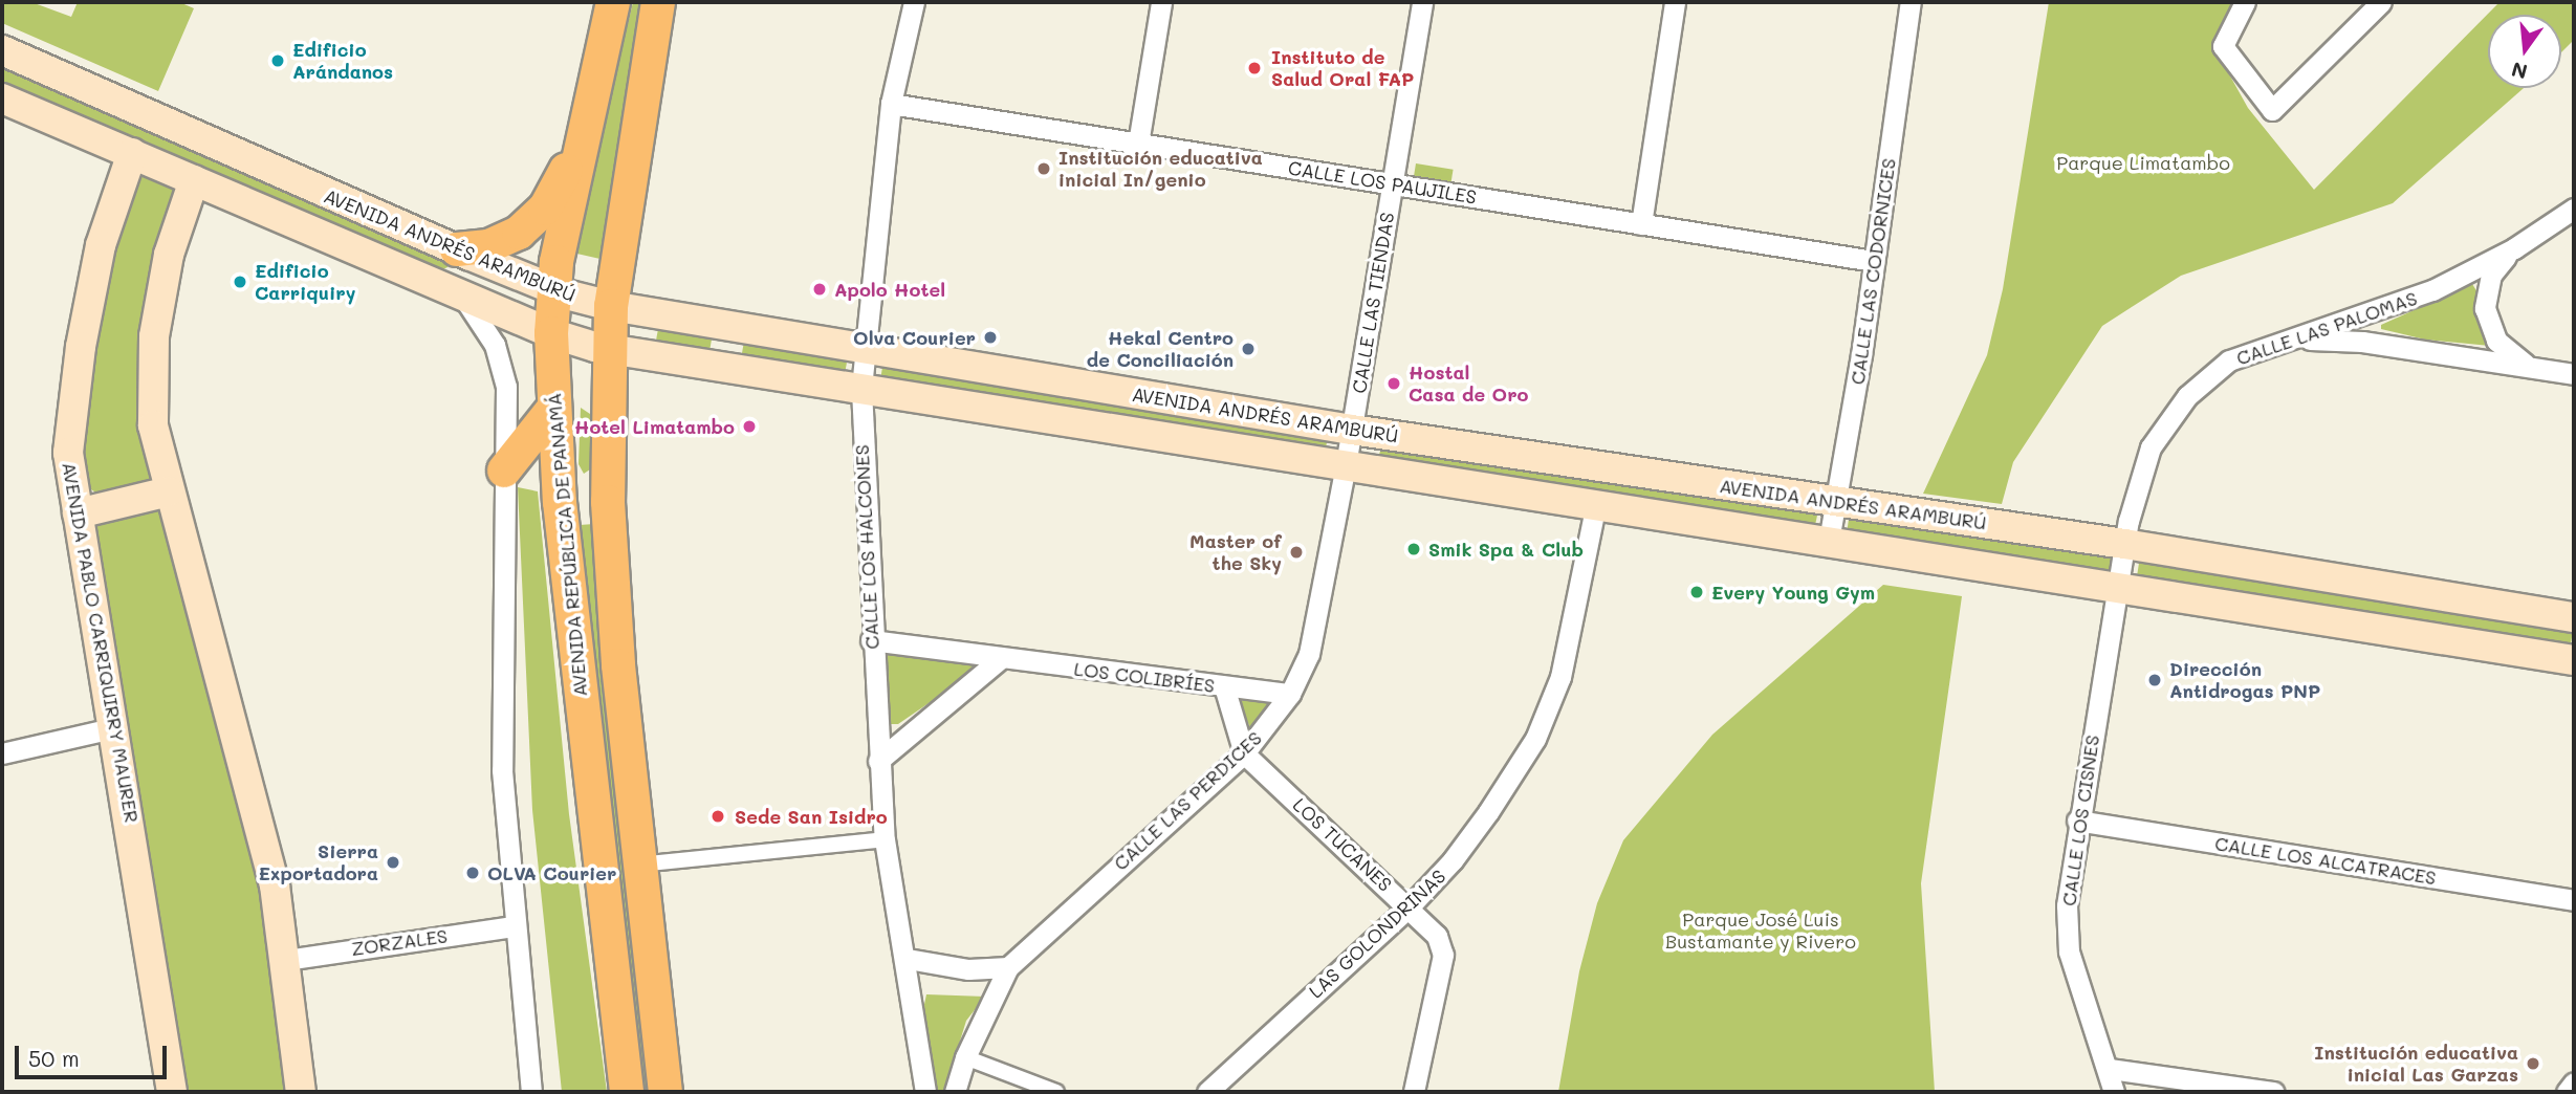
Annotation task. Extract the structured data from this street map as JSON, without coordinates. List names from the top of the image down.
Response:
{
  "streets": {
    "main road": ["AVENIDA ANDRÉS ARAMBURÚ", "AVENIDA REPÚBLICA DE PANAMÁ", "AVENIDA PABLO CARRIQUIRRY MAURER"],
    "street": [
      "CALLE LOS PAUJILES",
      "CALLE LAS CODORNICES",
      "CALLE LAS TIENDAS",
      "CALLE LAS PALOMAS",
      "CALLE LOS HALCONES",
      "LOS COLIBRÍES",
      "CALLE LAS PERDICES",
      "CALLE LOS CISNES",
      "LOS TUCANES",
      "CALLE LOS ALCATRACES",
      "LAS GOLONDRINAS",
      "ZORZALES"
    ]
  },
  "crossings": [
    ["CALLE LOS PAUJILES", "CALLE LAS CODORNICES"],
    ["CALLE LOS PAUJILES", "CALLE LAS TIENDAS"],
    ["CALLE LOS PAUJILES", "CALLE LOS HALCONES"],
    ["AVENIDA ANDRÉS ARAMBURÚ", "CALLE LAS CODORNICES"],
    ["AVENIDA ANDRÉS ARAMBURÚ", "CALLE LAS TIENDAS"],
    ["AVENIDA ANDRÉS ARAMBURÚ", "CALLE LAS PALOMAS"],
    ["AVENIDA ANDRÉS ARAMBURÚ", "AVENIDA REPÚBLICA DE PANAMÁ"],
    ["AVENIDA ANDRÉS ARAMBURÚ", "CALLE LOS HALCONES"],
    ["AVENIDA ANDRÉS ARAMBURÚ", "AVENIDA PABLO CARRIQUIRRY MAURER"],
    ["AVENIDA ANDRÉS ARAMBURÚ", "CALLE LAS PERDICES"],
    ["AVENIDA ANDRÉS ARAMBURÚ", "CALLE LOS CISNES"],
    ["AVENIDA ANDRÉS ARAMBURÚ", "LAS GOLONDRINAS"],
    ["CALLE LAS TIENDAS", "CALLE LAS PERDICES"],
    ["CALLE LAS PALOMAS", "CALLE LOS CISNES"],
    ["CALLE LOS HALCONES", "LOS COLIBRÍES"],
    ["LOS COLIBRÍES", "CALLE LAS PERDICES"],
    ["CALLE LAS PERDICES", "LOS TUCANES"],
    ["CALLE LOS CISNES", "CALLE LOS ALCATRACES"],
    ["LOS TUCANES", "LAS GOLONDRINAS"]
  ],
  "parks": ["Parque Limatambo", "Parque José Luis Bustamante y Rivero"],
  "places": [
    "Edificio Arándanos",
    "Instituto de Salud Oral FAP",
    "Institución educativa inicial In/genio",
    "Edificio Carriquiry",
    "Apolo Hotel",
    "Olva Courier",
    "Hekal Centro de Conciliación",
    "Hostal Casa de Oro",
    "Hotel Limatambo",
    "Smik Spa & Club",
    "Master of the Sky",
    "Every Young Gym",
    "Dirección Antidrogas PNP",
    "Sede San Isidro",
    "Sierra Exportadora",
    "OLVA Courier",
    "Institución educativa inicial Las Garzas"
  ],
  "scale_bar": "50 m",
  "north": "bottom"
}
